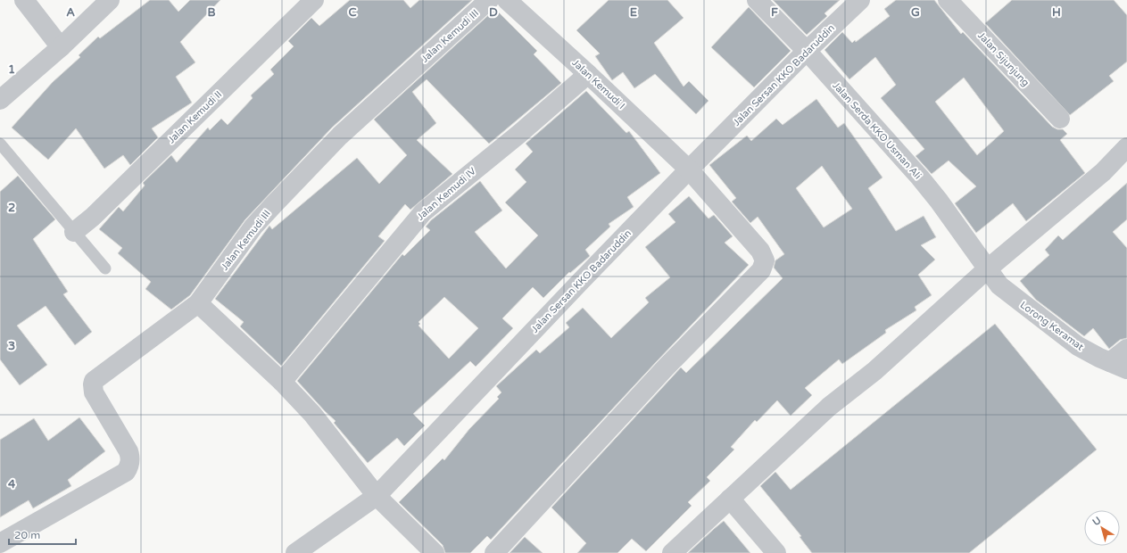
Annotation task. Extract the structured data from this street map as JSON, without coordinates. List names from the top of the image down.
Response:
{
  "streets": {
    "street": [
      "Jalan Kemudi III",
      "Jalan Sijunjung",
      "Jalan Sersan KKO Badaruddin",
      "Jalan Kemudi I",
      "Jalan Kemudi II",
      "Jalan Serda KKO Usman Ali",
      "Jalan Kemudi IV",
      "Lorong Keramat"
    ]
  },
  "crossings": [
    ["Jalan Sersan KKO Badaruddin", "Jalan Kemudi I"],
    ["Jalan Sersan KKO Badaruddin", "Jalan Serda KKO Usman Ali"],
    ["Jalan Kemudi I", "Jalan Kemudi IV"],
    ["Jalan Serda KKO Usman Ali", "Lorong Keramat"]
  ],
  "scale_bar": "20 m",
  "north": "top left",
  "grid": {
    "columns": [
      "A",
      "B",
      "C",
      "D",
      "E",
      "F",
      "G",
      "H"
    ],
    "rows": [
      "1",
      "2",
      "3",
      "4"
    ]
  }
}
